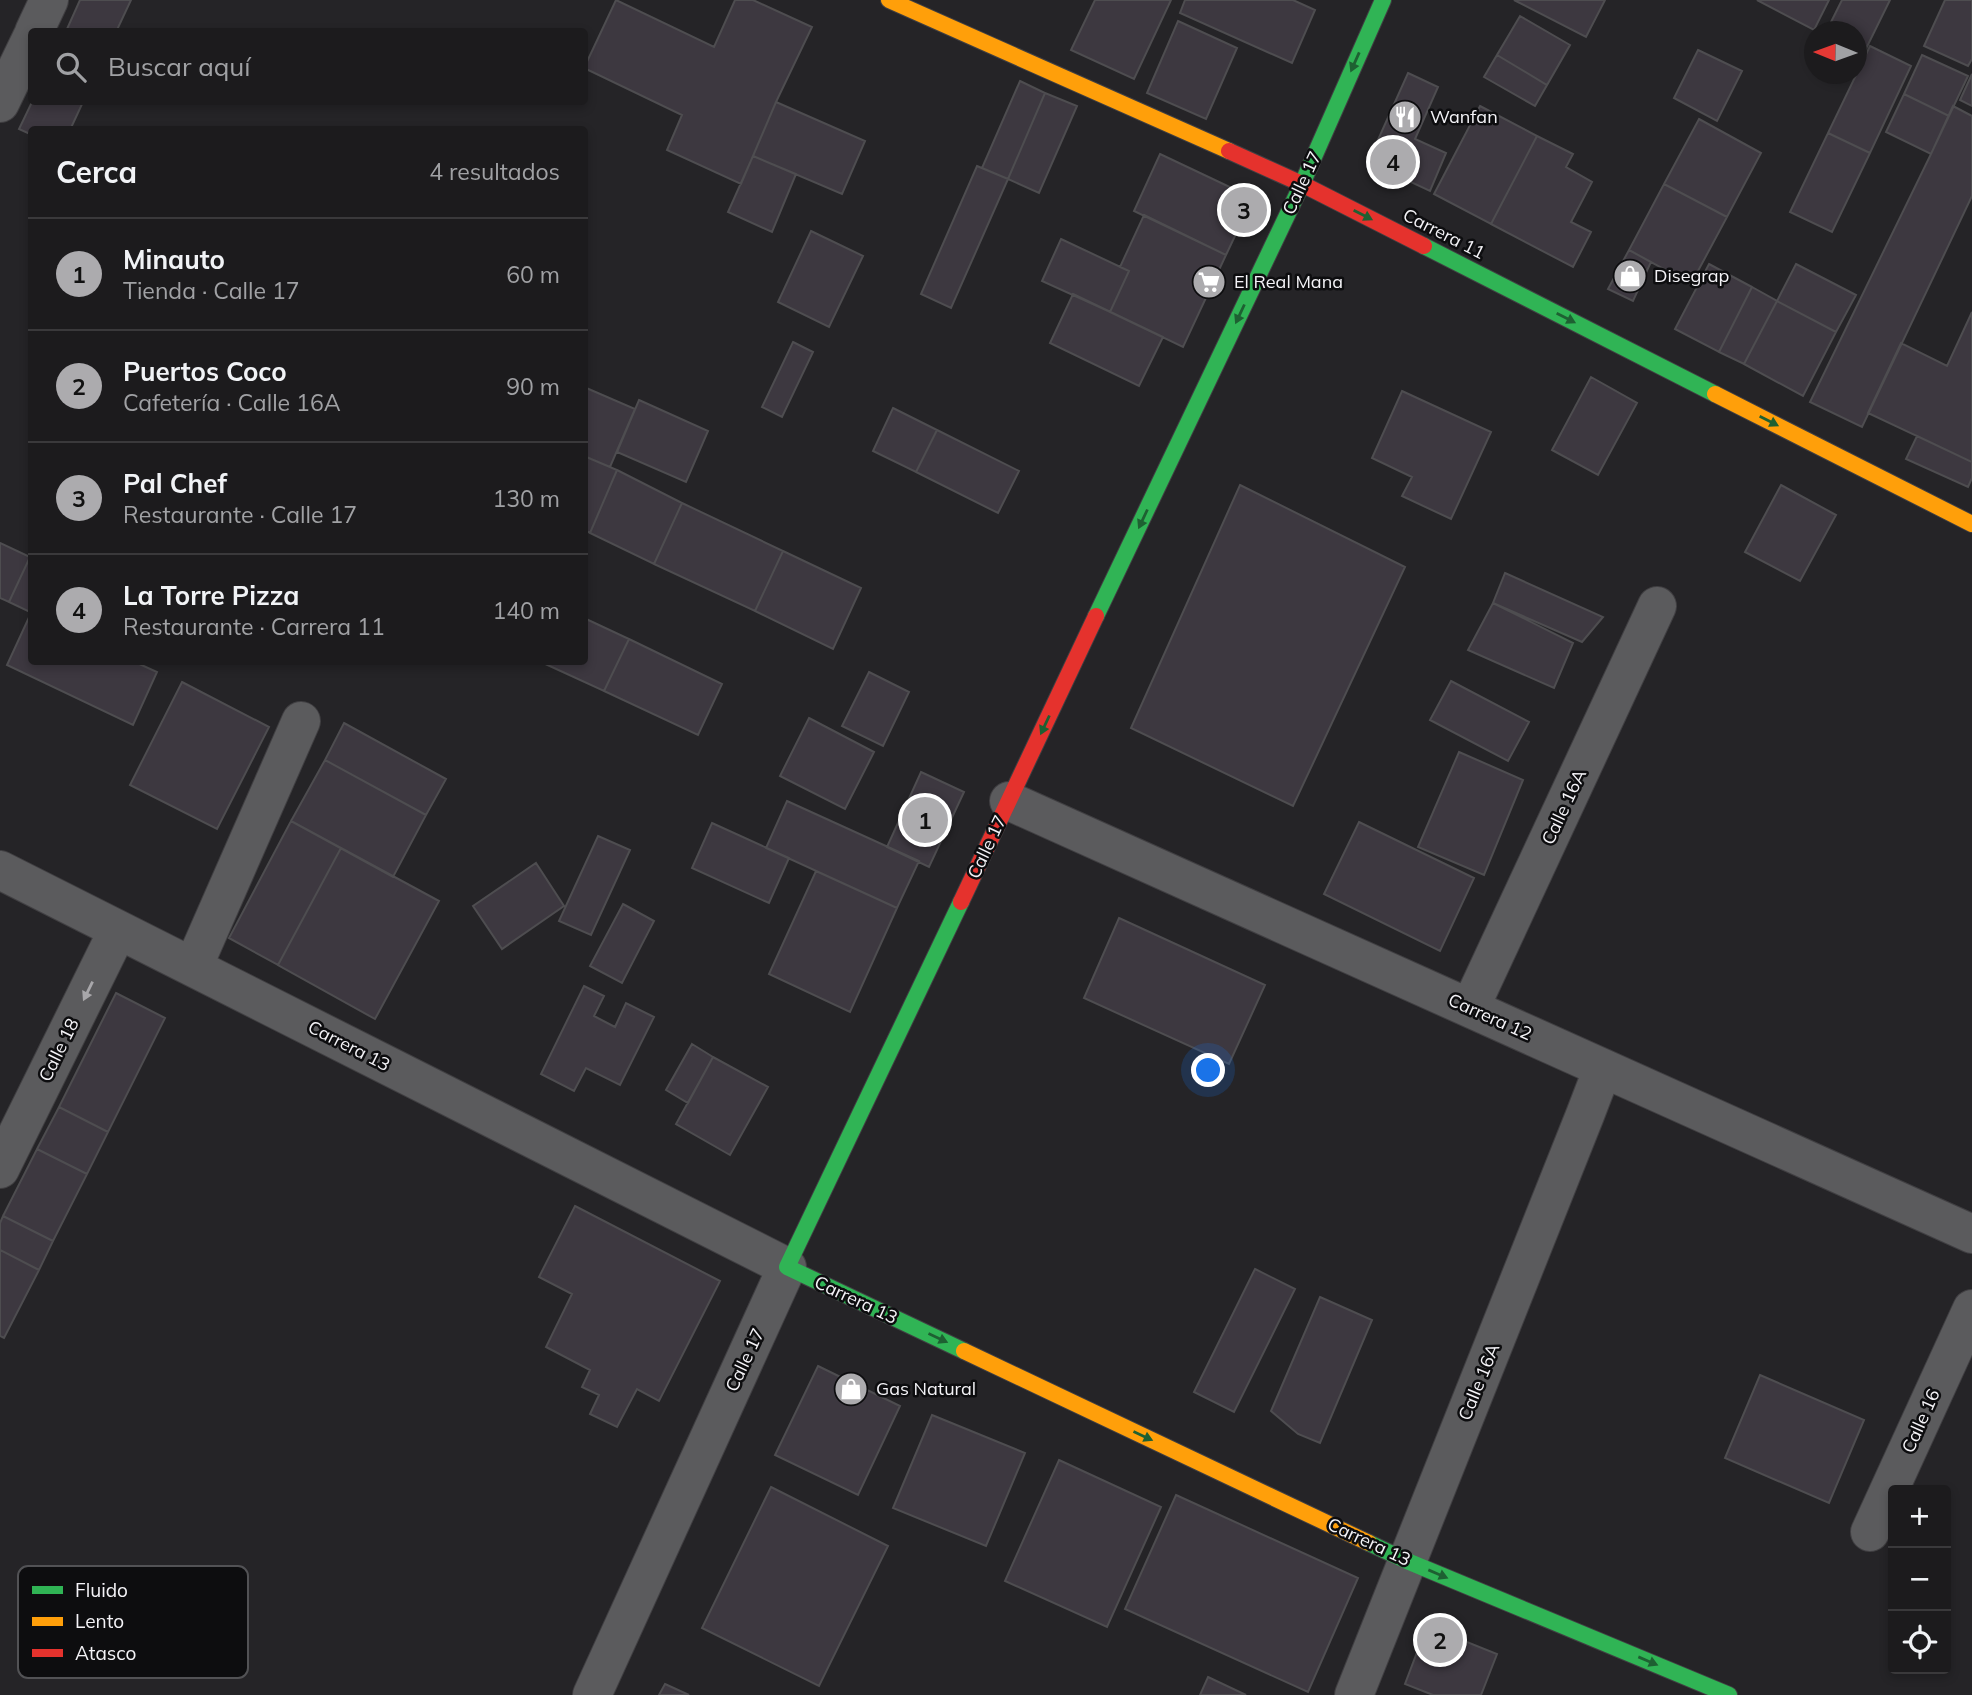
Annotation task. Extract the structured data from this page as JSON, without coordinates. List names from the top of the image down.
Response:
{
  "streets": {
    "main road": ["Calle 17", "Carrera 11", "Carrera 13"],
    "street": [
      "Calle 16A",
      "Carrera 12",
      "Calle 18",
      "Calle 16"
    ]
  },
  "crossings": [
    ["Calle 17", "Carrera 11"],
    ["Calle 17", "Carrera 12"],
    ["Calle 17", "Carrera 13"],
    ["Calle 16A", "Carrera 12"],
    ["Calle 16A", "Carrera 13"],
    ["Carrera 13", "Calle 18"]
  ],
  "one_way": [
    "Calle 17",
    "Carrera 11",
    "Carrera 13",
    "Calle 18"
  ],
  "places": {
    "restaurant": ["Wanfan"],
    "shop": ["Disegrap", "Gas Natural"],
    "supermarket": ["El Real Mana"]
  },
  "legend": ["Fluido", "Lento", "Atasco"],
  "north": "left",
  "page": {
    "search": "Buscar aquí",
    "heading": ["Cerca", "4 resultados"],
    "pins": [
      "4",
      "3",
      "1",
      "2"
    ],
    "list": [
      {
        "mark": "1",
        "name": "Minauto",
        "note": "Tienda · Calle 17",
        "value": "60 m"
      },
      {
        "mark": "2",
        "name": "Puertos Coco",
        "note": "Cafetería · Calle 16A",
        "value": "90 m"
      },
      {
        "mark": "3",
        "name": "Pal Chef",
        "note": "Restaurante · Calle 17",
        "value": "130 m"
      },
      {
        "mark": "4",
        "name": "La Torre Pizza",
        "note": "Restaurante · Carrera 11",
        "value": "140 m"
      }
    ],
    "map_buttons": ["+", "−"]
  }
}
